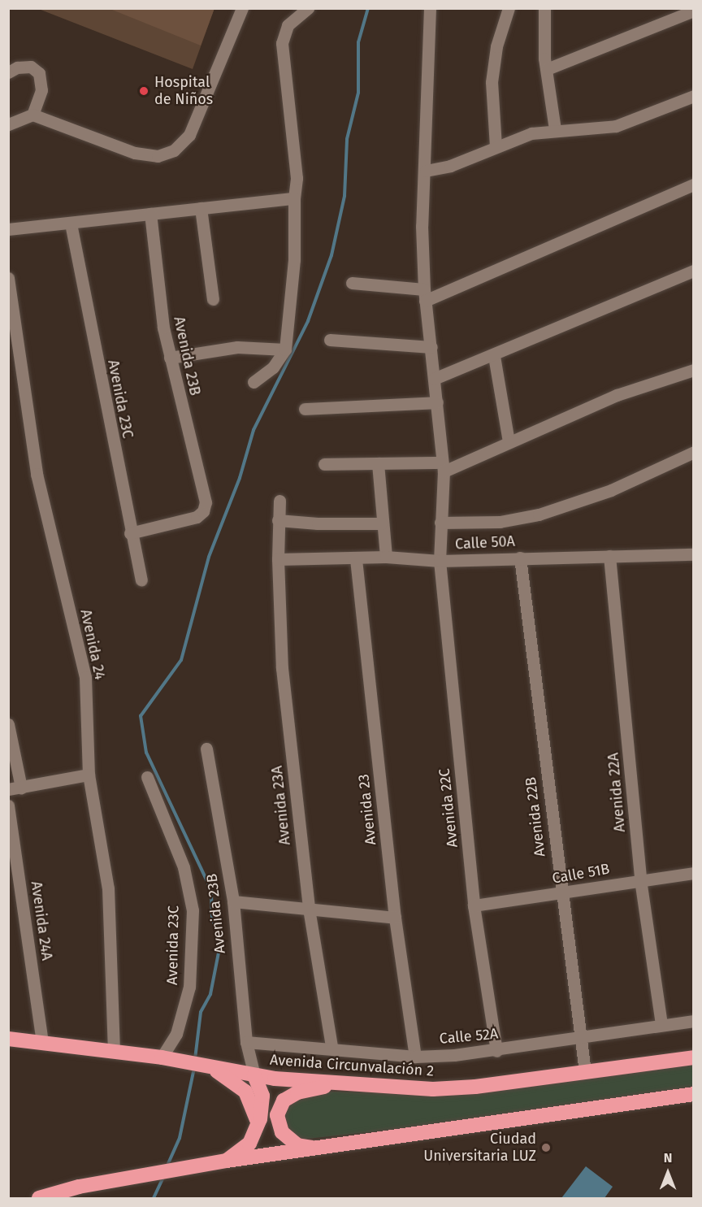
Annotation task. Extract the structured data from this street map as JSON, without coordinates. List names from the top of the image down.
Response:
{
  "streets": {
    "highway": ["Avenida Circunvalación 2"],
    "street": [
      "Avenida 23B",
      "Avenida 23C",
      "Calle 50A",
      "Avenida 24",
      "Avenida 22A",
      "Avenida 23A",
      "Avenida 22C",
      "Avenida 23",
      "Avenida 22B",
      "Calle 51B",
      "Avenida 24A",
      "Calle 52A"
    ]
  },
  "crossings": [
    ["Avenida 23B", "Avenida 23C"],
    ["Avenida 23B", "Calle 52A"],
    ["Avenida 23B", "Avenida Circunvalación 2"],
    ["Avenida 23C", "Avenida Circunvalación 2"],
    ["Calle 50A", "Avenida 22A"],
    ["Calle 50A", "Avenida 23A"],
    ["Calle 50A", "Avenida 22C"],
    ["Calle 50A", "Avenida 23"],
    ["Calle 50A", "Avenida 22B"],
    ["Avenida 24", "Avenida Circunvalación 2"],
    ["Avenida 22A", "Calle 51B"],
    ["Avenida 22A", "Calle 52A"],
    ["Avenida 23A", "Calle 52A"],
    ["Avenida 22C", "Calle 51B"],
    ["Avenida 22C", "Calle 52A"],
    ["Avenida 23", "Calle 52A"],
    ["Avenida 22B", "Calle 51B"],
    ["Avenida 22B", "Calle 52A"],
    ["Avenida 22B", "Avenida Circunvalación 2"],
    ["Avenida 24A", "Avenida Circunvalación 2"]
  ],
  "places": ["Hospital de Niños", "Ciudad Universitaria LUZ"],
  "north": "top"
}
